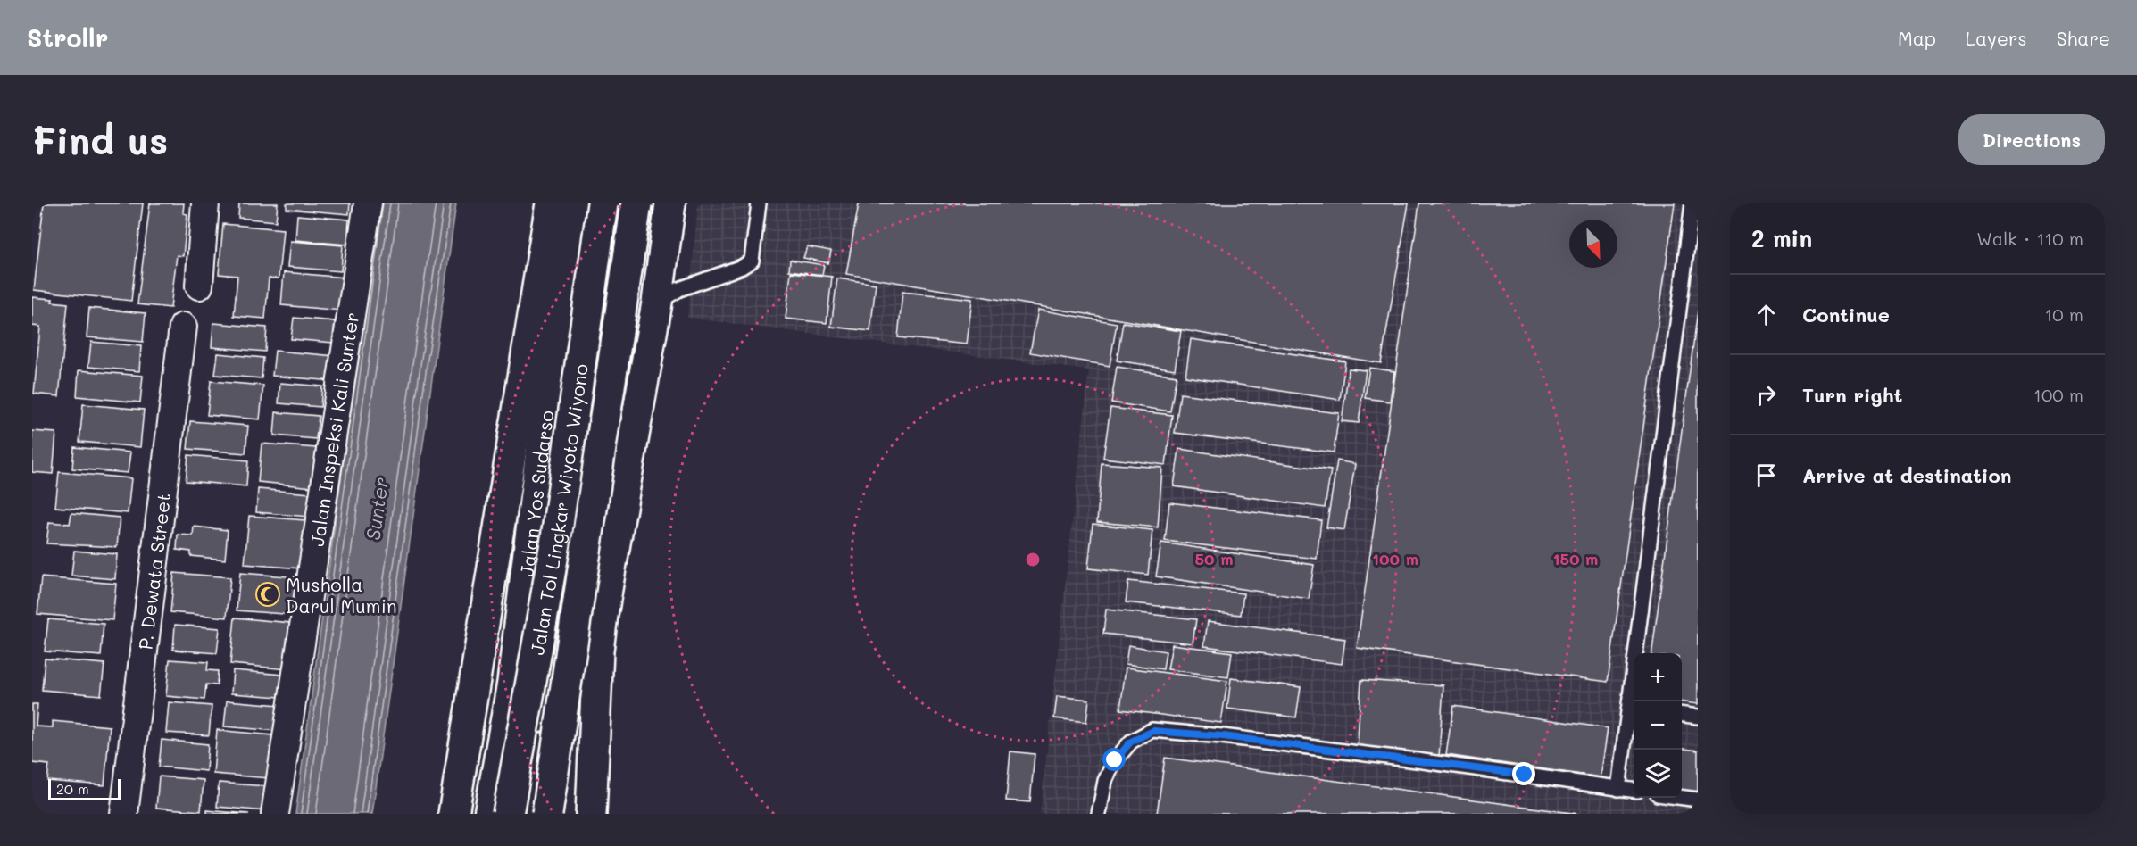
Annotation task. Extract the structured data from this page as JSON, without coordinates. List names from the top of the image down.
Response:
{
  "streets": {
    "highway": ["Jalan Yos Sudarso", "Jalan Tol Lingkar Wiyoto Wiyono"],
    "street": ["Jalan Inspeksi Kali Sunter", "P. Dewata Street"]
  },
  "water": ["Sunter"],
  "places": {
    "mosque": ["Musholla Darul Mumin"]
  },
  "scale_bar": "20 m",
  "north": "bottom right",
  "page": {
    "header": "Strollr",
    "nav": ["Map", "Layers", "Share"],
    "buttons": "Directions",
    "title": "Find us",
    "heading": ["2 min", "Walk · 110 m"],
    "list": [
      ["Continue", "10 m"],
      ["Turn right", "100 m"],
      "Arrive at destination"
    ],
    "map_buttons": ["+", "−"],
    "scale": "20 m"
  },
  "rings": ["50 m", "100 m", "150 m"]
}
